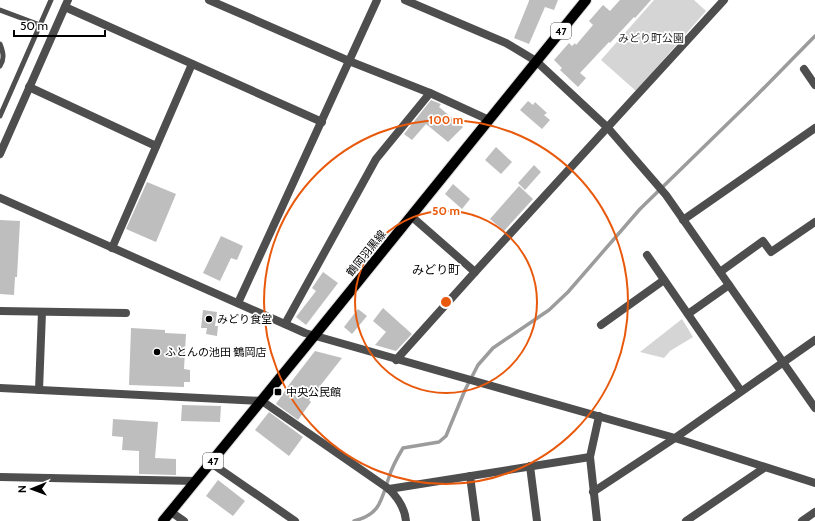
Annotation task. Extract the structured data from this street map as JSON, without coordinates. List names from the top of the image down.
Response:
{
  "streets": {
    "main road": ["47", "鶴岡羽黒線"]
  },
  "districts": ["みどり町"],
  "parks": ["みどり町公園"],
  "places": {
    "other": ["みどり食堂", "ふとんの池田 鶴岡店"],
    "transit": ["中央公民館"]
  },
  "scale_bar": "50 m",
  "north": "left",
  "rings": ["100 m", "50 m"]
}
